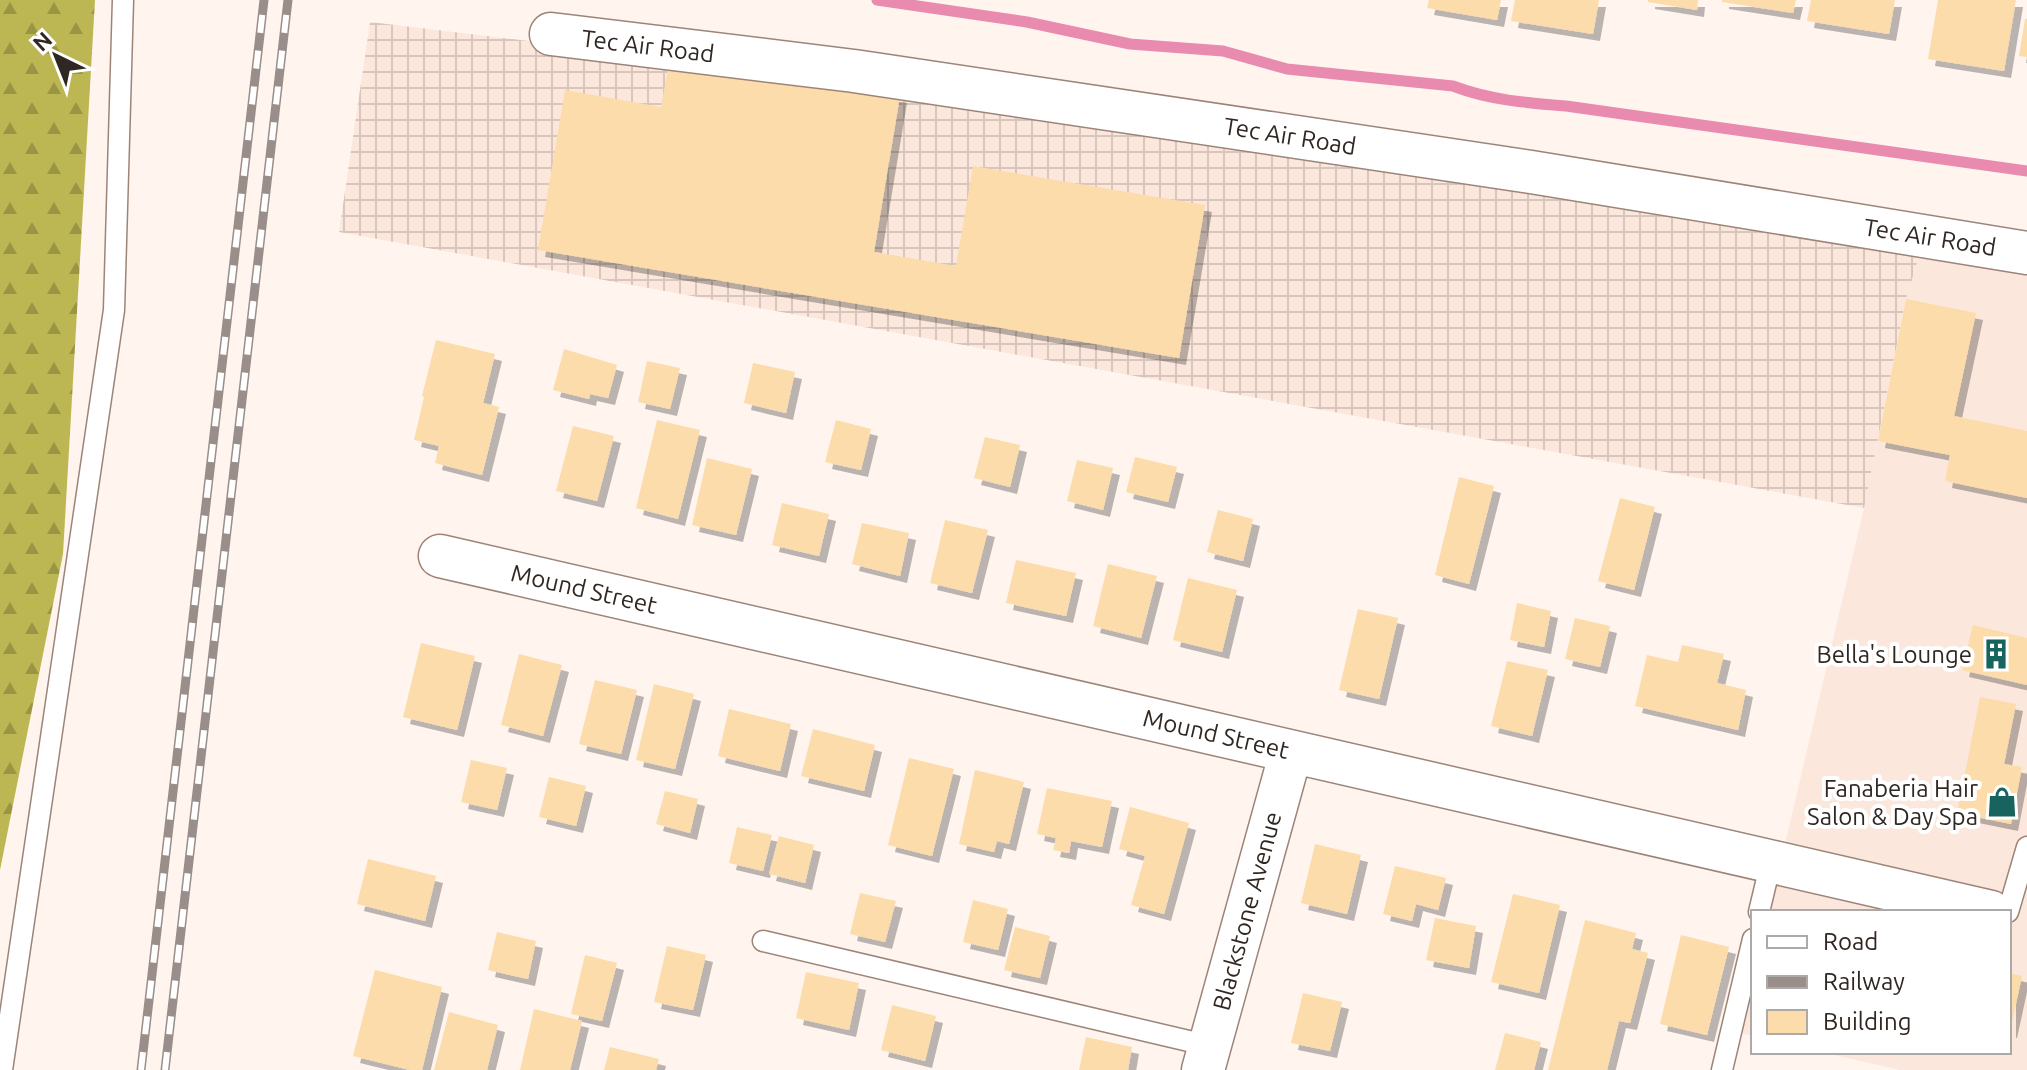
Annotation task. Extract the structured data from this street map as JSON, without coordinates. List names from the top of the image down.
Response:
{
  "streets": {
    "street": ["Tec Air Road", "Mound Street", "Blackstone Avenue"]
  },
  "crossings": [
    ["Mound Street", "Blackstone Avenue"]
  ],
  "places": {
    "building": ["Bella's Lounge"],
    "shop": ["Fanaberia Hair Salon & Day Spa"]
  },
  "legend": ["Road", "Railway", "Building"],
  "north": "top left"
}
